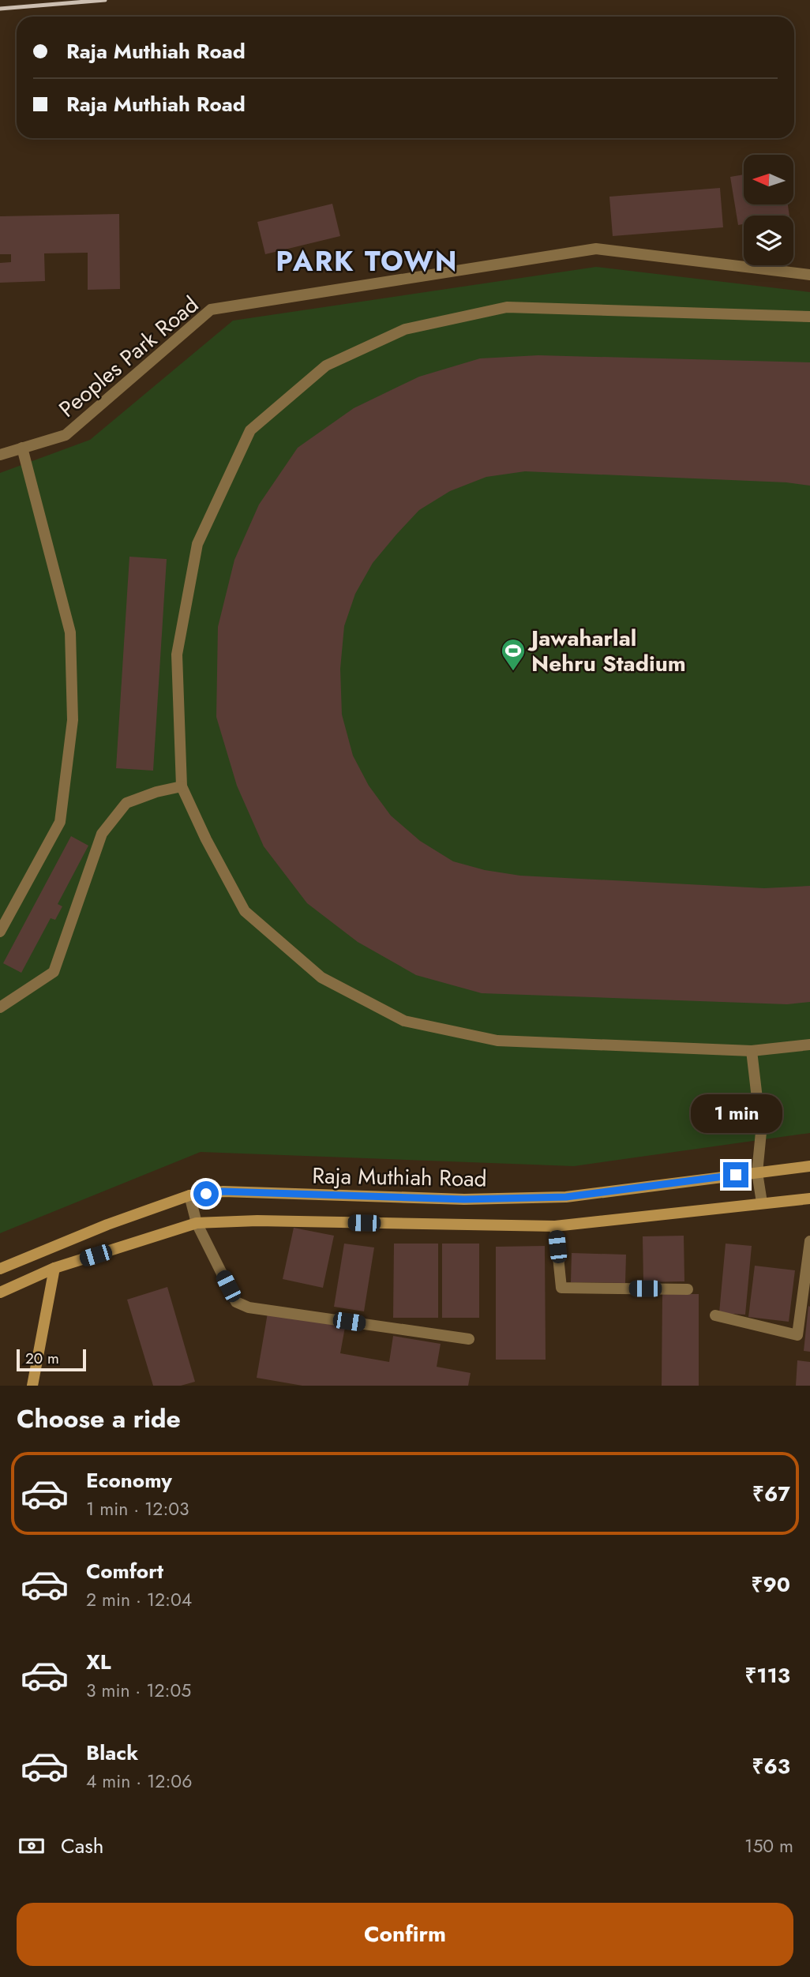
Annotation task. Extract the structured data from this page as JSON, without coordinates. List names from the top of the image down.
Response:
{
  "streets": {
    "main road": ["Raja Muthiah Road"],
    "street": ["Peoples Park Road"]
  },
  "districts": ["PARK TOWN"],
  "places": {
    "sports": ["Jawaharlal Nehru Stadium"]
  },
  "scale_bar": "20 m",
  "north": "left",
  "page": {
    "banner": ["Raja Muthiah Road", "Raja Muthiah Road"],
    "bubble": "1 min",
    "scale": "20 m",
    "heading": "Choose a ride",
    "list": [
      {
        "name": "Economy",
        "note": "1 min · 12:03",
        "value": "₹67"
      },
      {
        "name": "Comfort",
        "note": "2 min · 12:04",
        "value": "₹90"
      },
      {
        "name": "XL",
        "note": "3 min · 12:05",
        "value": "₹113"
      },
      {
        "name": "Black",
        "note": "4 min · 12:06",
        "value": "₹63"
      }
    ],
    "pay": ["Cash", "150 m"],
    "buttons": "Confirm"
  }
}
